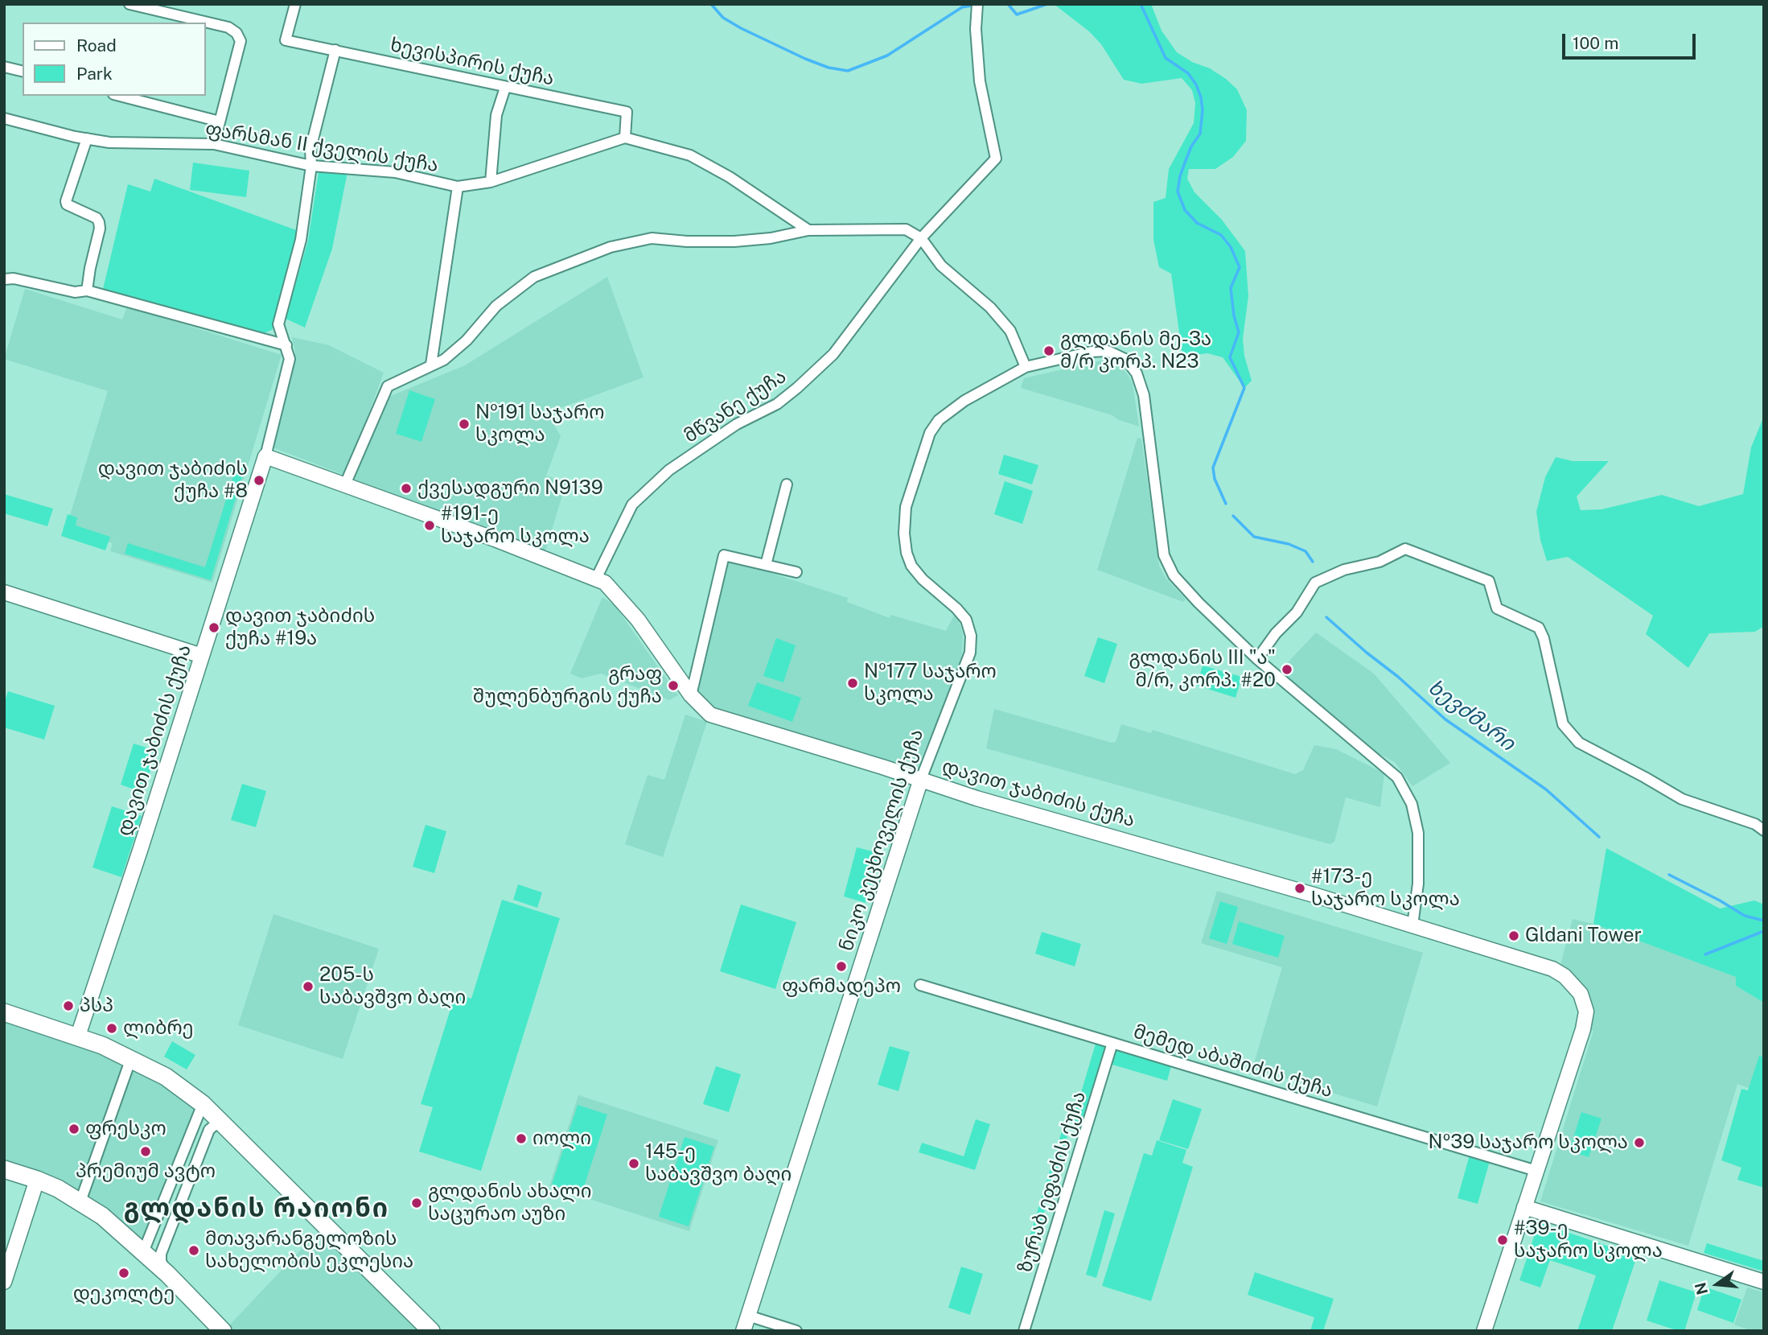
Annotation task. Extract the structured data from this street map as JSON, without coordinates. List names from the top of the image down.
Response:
{
  "streets": {
    "street": [
      "ხევისპირის ქუჩა",
      "ფარსმან II ქველის ქუჩა",
      "მწვანე ქუჩა",
      "დავით ჯაბიძის ქუჩა",
      "ნიკო კეცხოველის ქუჩა",
      "მემედ აბაშიძის ქუჩა",
      "ზურაბ ეფაძის ქუჩა"
    ]
  },
  "crossings": [
    ["ხევისპირის ქუჩა", "ფარსმან II ქველის ქუჩა"],
    ["ხევისპირის ქუჩა", "დავით ჯაბიძის ქუჩა"],
    ["ფარსმან II ქველის ქუჩა", "დავით ჯაბიძის ქუჩა"],
    ["მწვანე ქუჩა", "დავით ჯაბიძის ქუჩა"],
    ["დავით ჯაბიძის ქუჩა", "ნიკო კეცხოველის ქუჩა"],
    ["დავით ჯაბიძის ქუჩა", "მემედ აბაშიძის ქუჩა"],
    ["მემედ აბაშიძის ქუჩა", "ზურაბ ეფაძის ქუჩა"]
  ],
  "districts": ["გლდანის რაიონი"],
  "water": ["ხევძმარი"],
  "places": [
    "გლდანის მე-3ა მ/რ კორპ. N23",
    "№191 საჯარო სკოლა",
    "დავით ჯაბიძის ქუჩა #8",
    "ქვესადგური N9139",
    "#191-ე საჯარო სკოლა",
    "დავით ჯაბიძის ქუჩა #19ა",
    "გლდანის III \"ა\" მ/რ, კორპ. #20",
    "№177 საჯარო სკოლა",
    "გრაფ შულენბურგის ქუჩა",
    "#173-ე საჯარო სკოლა",
    "Gldani Tower",
    "ფარმადეპო",
    "205-ს საბავშვო ბაღი",
    "პსპ",
    "ლიბრე",
    "ფრესკო",
    "იოლი",
    "№39 საჯარო სკოლა",
    "პრემიუმ ავტო",
    "145-ე საბავშვო ბაღი",
    "გლდანის ახალი საცურაო აუზი",
    "#39-ე საჯარო სკოლა",
    "მთავარანგელოზის სახელობის ეკლესია",
    "დეკოლტე"
  ],
  "legend": ["Road", "Park"],
  "scale_bar": "100 m",
  "north": "left"
}
